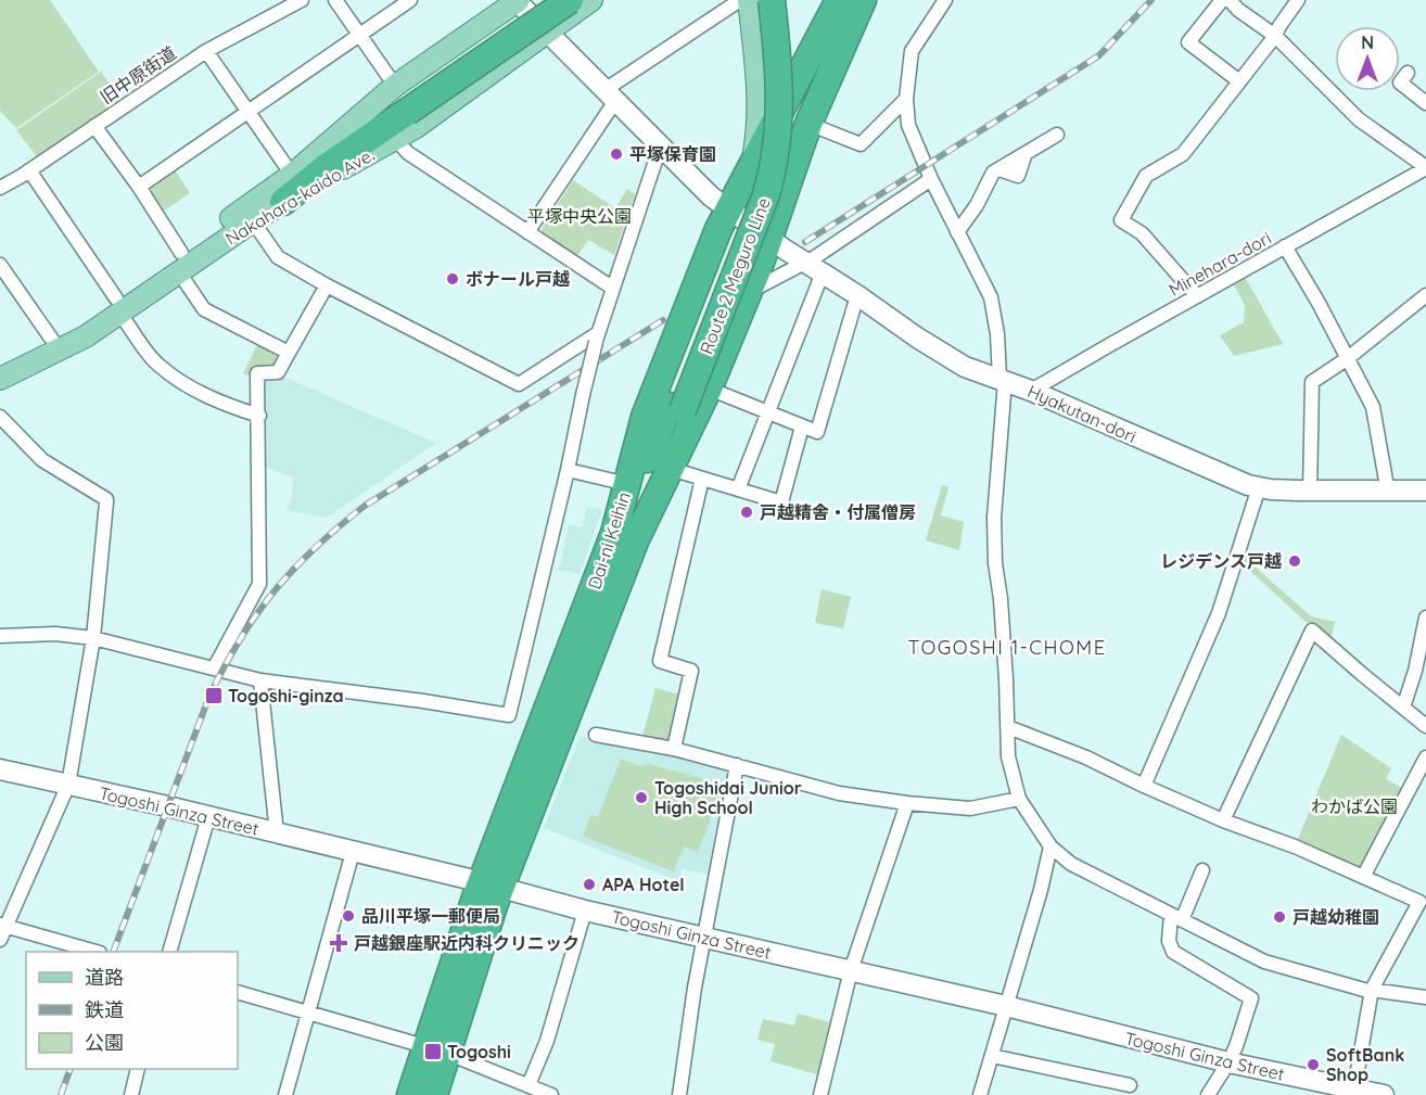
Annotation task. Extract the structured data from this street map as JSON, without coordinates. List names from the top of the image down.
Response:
{
  "streets": {
    "highway": ["Route 2 Meguro Line", "Dai-ni Keihin"],
    "main road": ["Nakahara-kaido Ave."],
    "street": [
      "旧中原街道",
      "Minehara-dori",
      "Hyakutan-dori",
      "Togoshi Ginza Street"
    ]
  },
  "crossings": [
    ["Nakahara-kaido Ave.", "Hyakutan-dori"],
    ["Minehara-dori", "Hyakutan-dori"],
    ["Route 2 Meguro Line", "Dai-ni Keihin"],
    ["Hyakutan-dori", "Dai-ni Keihin"],
    ["Dai-ni Keihin", "Togoshi Ginza Street"]
  ],
  "districts": ["TOGOSHI 1-CHOME"],
  "parks": ["平塚中央公園", "わかば公園"],
  "places": {
    "other": [
      "平塚保育園",
      "ボナール戸越",
      "戸越精舎・付属僧房",
      "レジデンス戸越",
      "Togoshidai Junior High School",
      "APA Hotel",
      "品川平塚一郵便局",
      "戸越幼稚園",
      "SoftBank Shop"
    ],
    "transit": ["Togoshi-ginza", "Togoshi"],
    "health": ["戸越銀座駅近内科クリニック"]
  },
  "legend": ["道路", "鉄道", "公園"],
  "north": "top"
}
